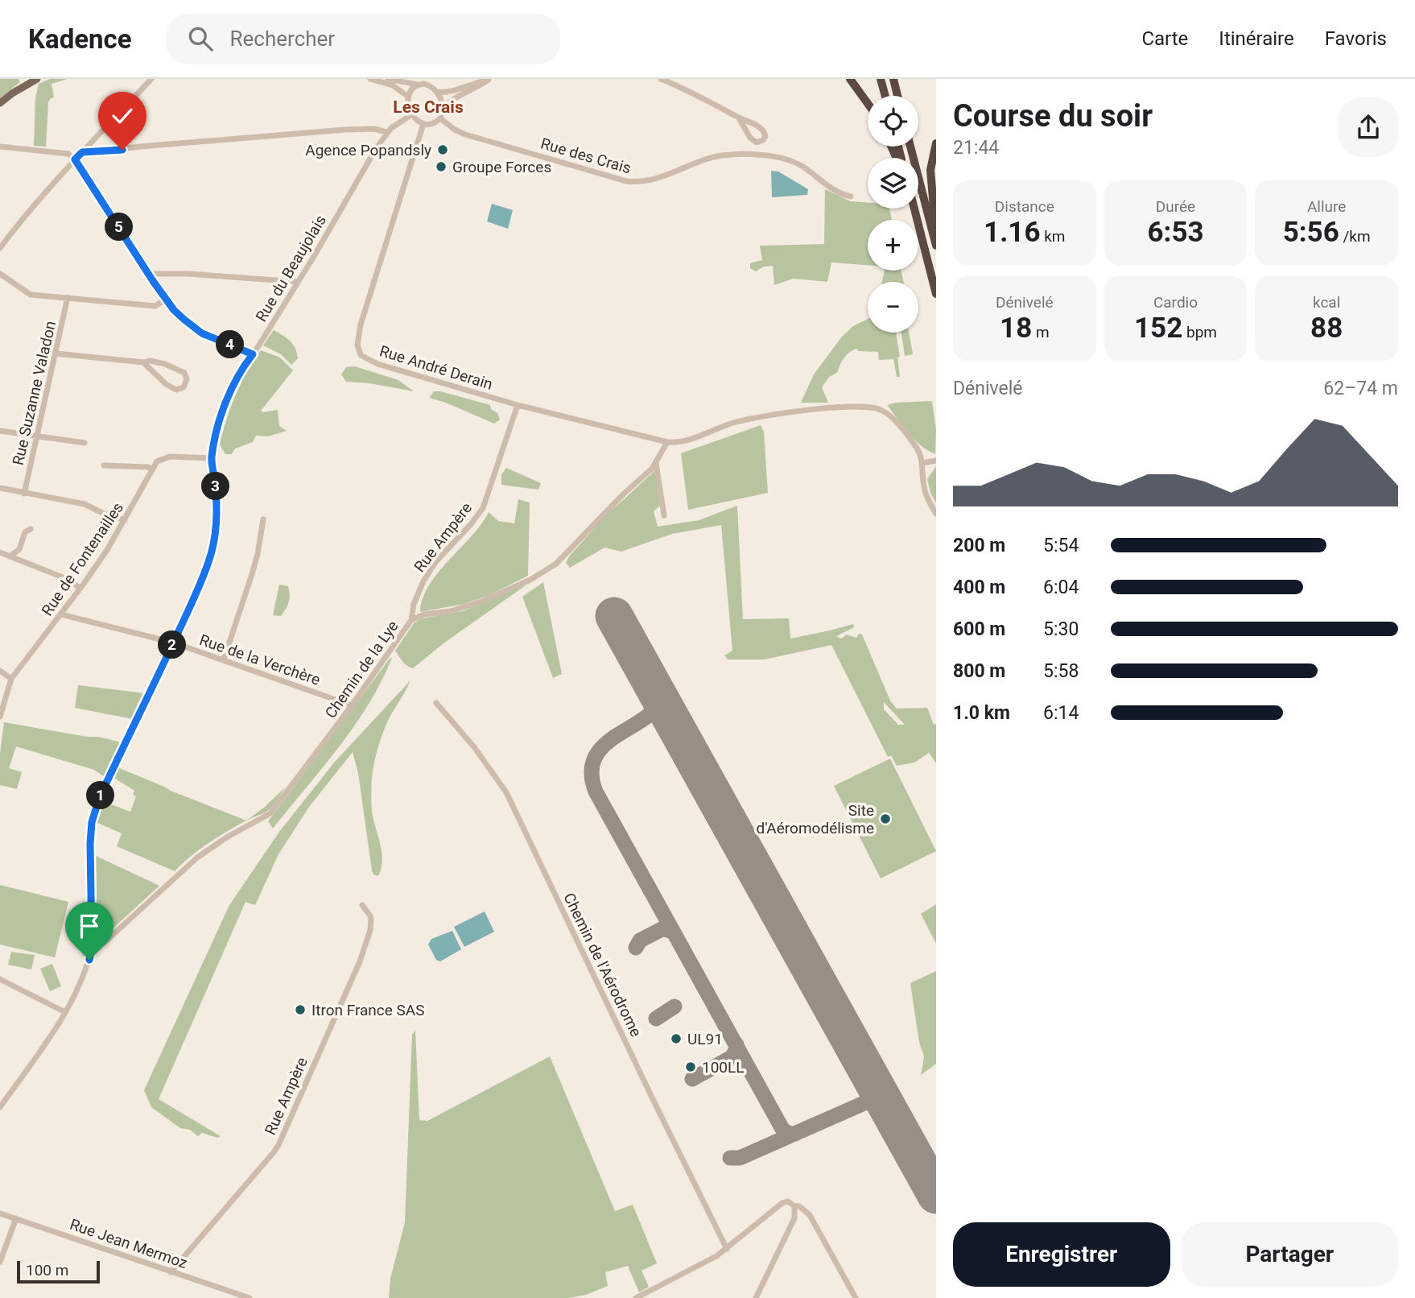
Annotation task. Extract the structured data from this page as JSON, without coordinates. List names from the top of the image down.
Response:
{
  "streets": {
    "street": [
      "Rue des Crais",
      "Rue du Beaujolais",
      "Rue André Derain",
      "Rue Suzanne Valadon",
      "Rue Ampère",
      "Rue de Fontenailles",
      "Rue de la Verchère",
      "Chemin de la Lye",
      "Chemin de l'Aérodrome",
      "Rue Jean Mermoz"
    ]
  },
  "crossings": [
    ["Rue des Crais", "Rue du Beaujolais"],
    ["Rue des Crais", "Rue André Derain"],
    ["Rue du Beaujolais", "Rue André Derain"],
    ["Rue du Beaujolais", "Rue de la Verchère"],
    ["Rue du Beaujolais", "Chemin de la Lye"],
    ["Rue André Derain", "Rue Ampère"],
    ["Rue André Derain", "Chemin de la Lye"],
    ["Rue Ampère", "Chemin de la Lye"],
    ["Rue Ampère", "Rue Jean Mermoz"],
    ["Rue de Fontenailles", "Rue de la Verchère"],
    ["Rue de la Verchère", "Chemin de la Lye"]
  ],
  "districts": ["Les Crais"],
  "places": [
    "Agence Popandsly",
    "Groupe Forces",
    "Site d'Aéromodélisme",
    "Itron France SAS",
    "UL91",
    "100LL"
  ],
  "scale_bar": "100 m",
  "page": {
    "header": "Kadence",
    "search": "Rechercher",
    "nav": ["Carte", "Itinéraire", "Favoris"],
    "heading": ["Course du soir", "21:44"],
    "map_buttons": ["+", "−"],
    "stats": [
      ["Distance", "1.16 km"],
      ["Durée", "6:53"],
      ["Allure", "5:56 /km"],
      ["Dénivelé", "18 m"],
      ["Cardio", "152 bpm"],
      ["kcal", "88"]
    ],
    "pins": [
      "5",
      "4",
      "3",
      "2",
      "1"
    ],
    "chart": ["Dénivelé", "62–74 m"],
    "list": [
      {
        "name": "200 m",
        "note": "5:54"
      },
      {
        "name": "400 m",
        "note": "6:04"
      },
      {
        "name": "600 m",
        "note": "5:30"
      },
      {
        "name": "800 m",
        "note": "5:58"
      },
      {
        "name": "1.0 km",
        "note": "6:14"
      }
    ],
    "buttons": ["Enregistrer", "Partager"],
    "scale": "100 m"
  }
}
